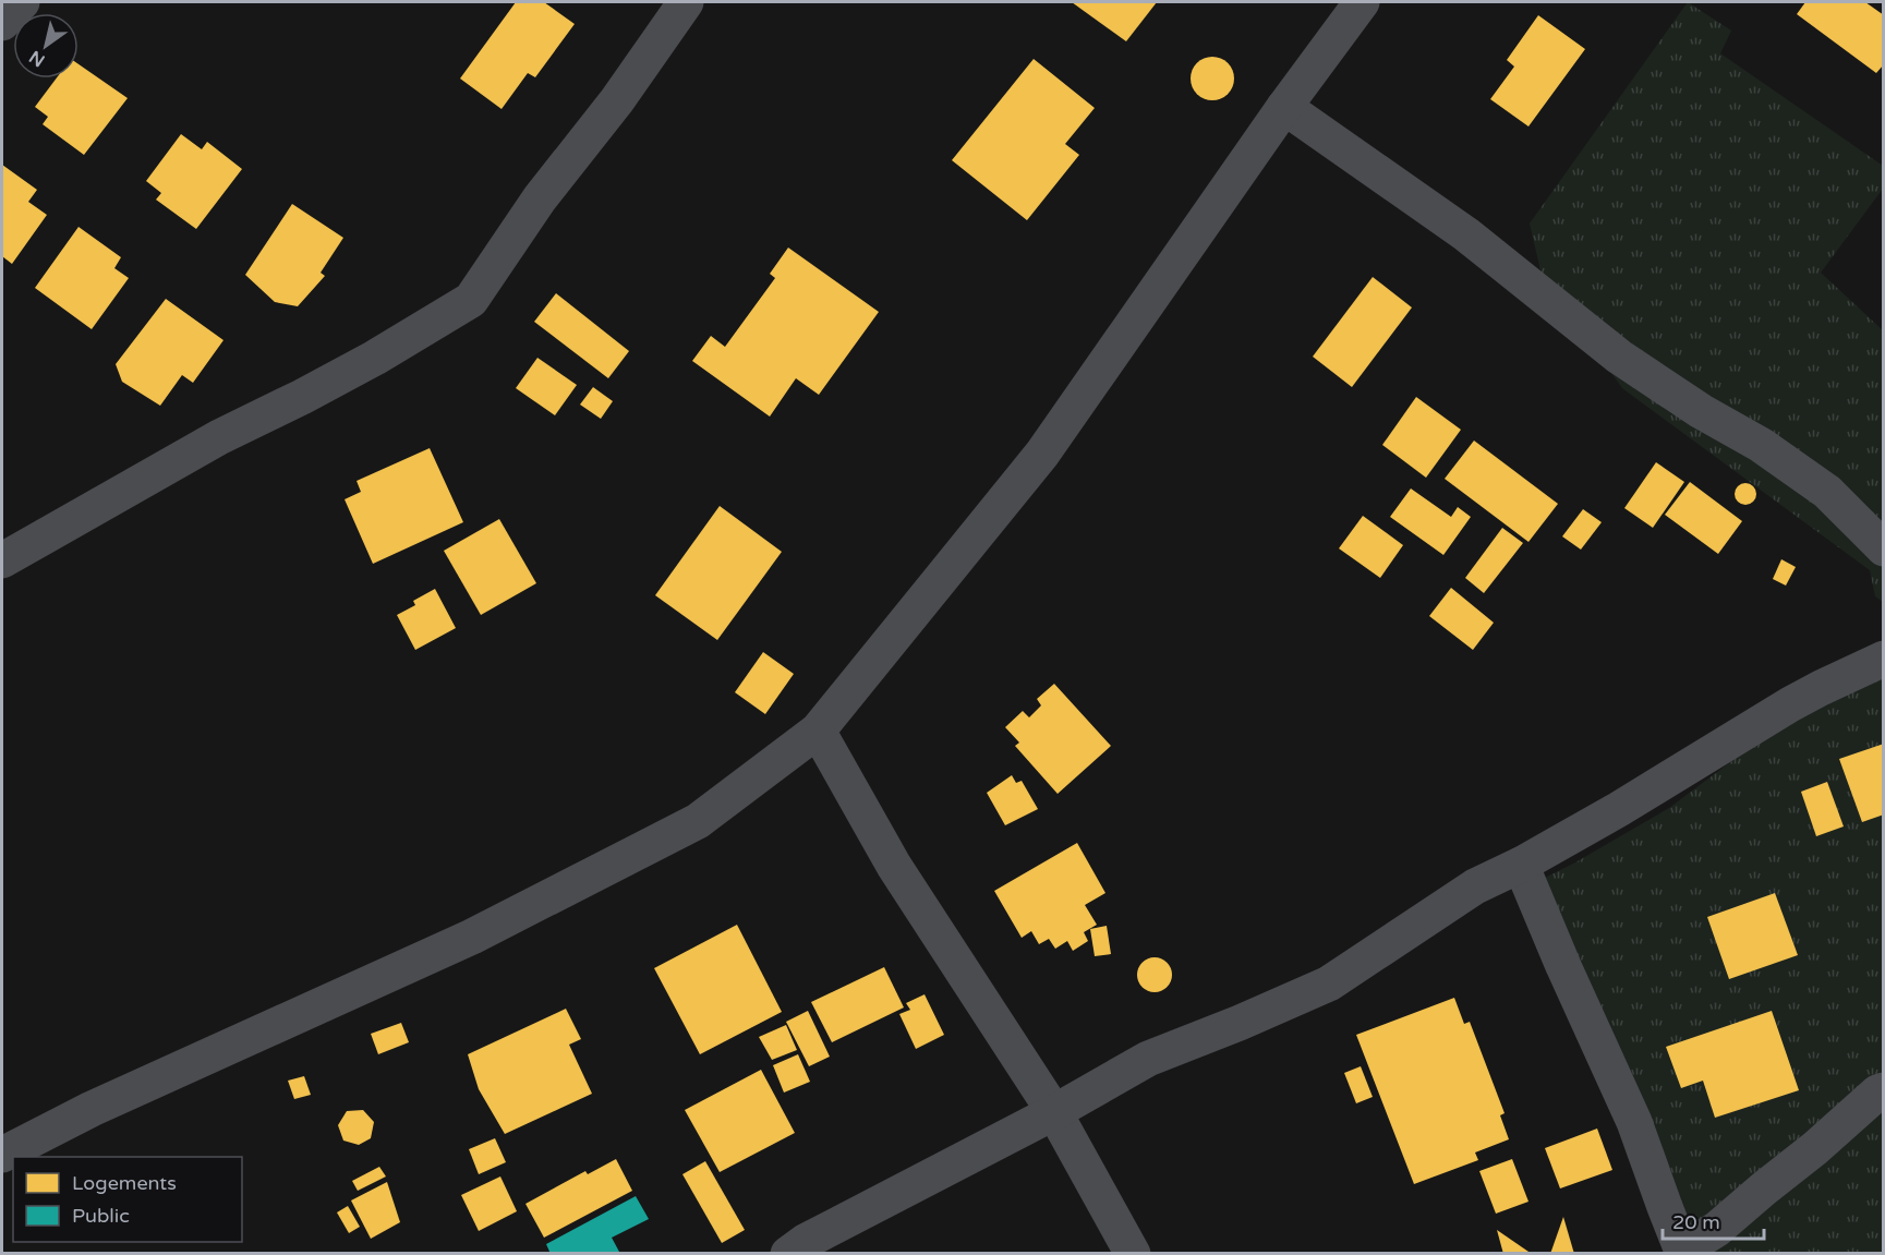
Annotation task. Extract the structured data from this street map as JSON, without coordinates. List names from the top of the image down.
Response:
{
  "legend": ["Logements", "Public"],
  "scale_bar": "20 m",
  "north": "bottom left"
}
